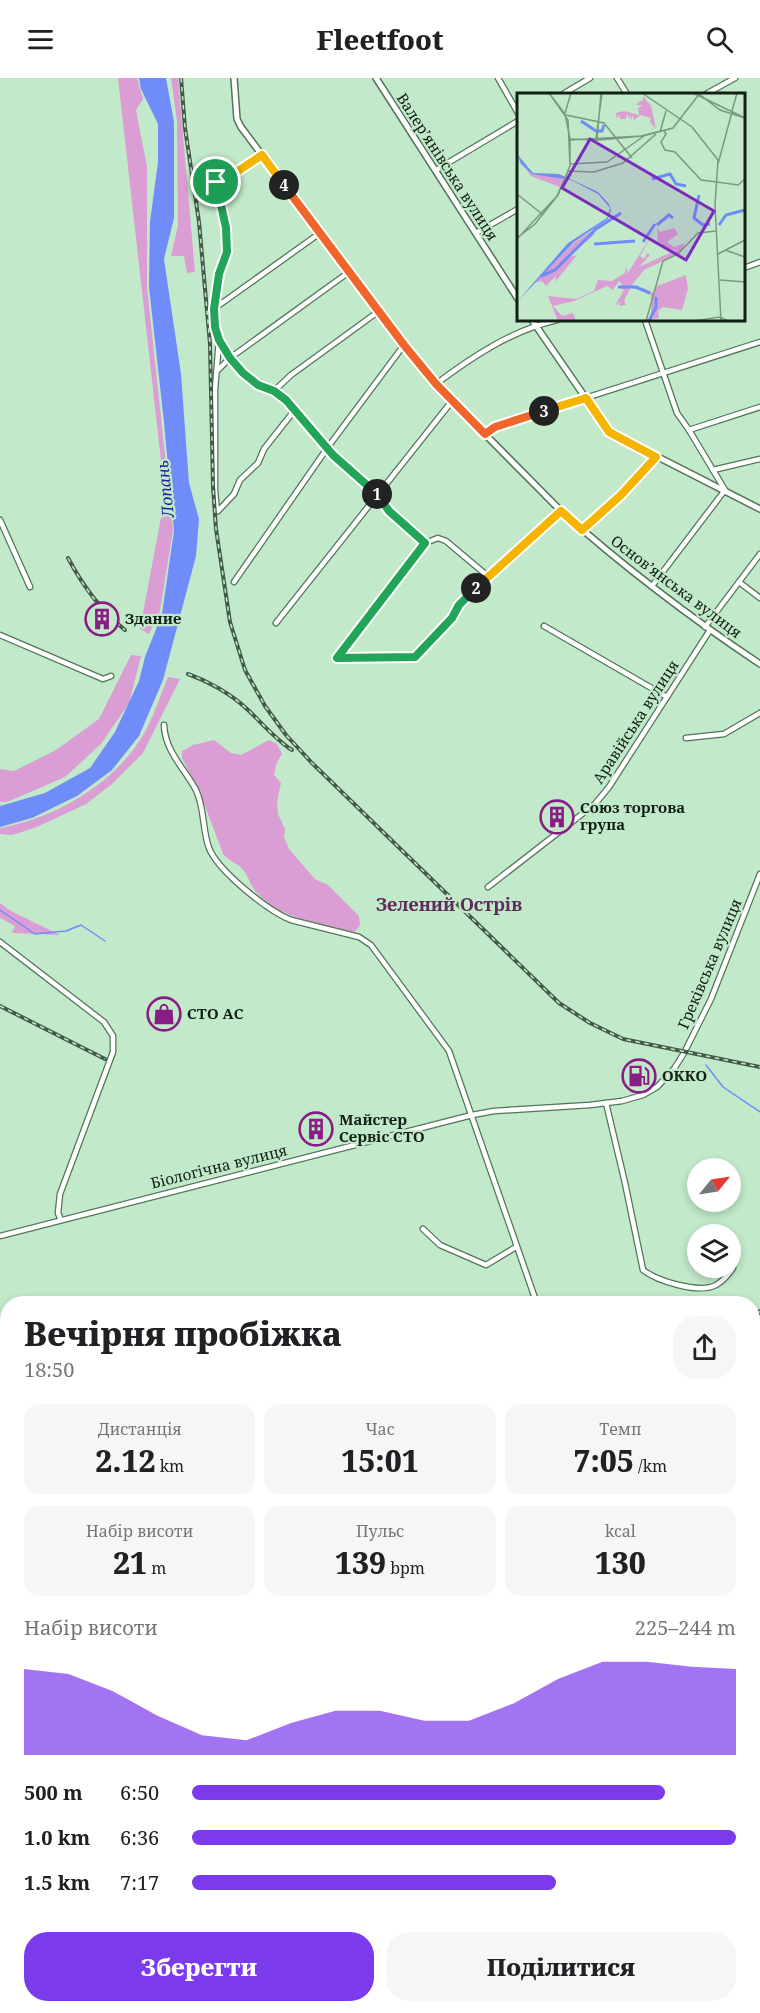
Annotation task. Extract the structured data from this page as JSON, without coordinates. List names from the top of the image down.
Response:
{
  "streets": {
    "street": [
      "Валер’янівська вулиця",
      "Основ’янська вулиця",
      "Аравійська вулиця",
      "Греківська вулиця",
      "Біологічна вулиця"
    ]
  },
  "crossings": [
    ["Основ’янська вулиця", "Аравійська вулиця"],
    ["Греківська вулиця", "Біологічна вулиця"]
  ],
  "districts": ["Зелений Острів"],
  "water": ["Лопань"],
  "places": {
    "building": ["Здание", "Союз торгова група", "Майстер Сервіс СТО"],
    "shop": ["СТО АС"],
    "fuel station": ["ОККО"]
  },
  "north": "top right",
  "page": {
    "header": "Fleetfoot",
    "pins": [
      "4",
      "3",
      "1",
      "2"
    ],
    "heading": ["Вечірня пробіжка", "18:50"],
    "stats": [
      ["Дистанція", "2.12 km"],
      ["Час", "15:01"],
      ["Темп", "7:05 /km"],
      ["Набір висоти", "21 m"],
      ["Пульс", "139 bpm"],
      ["kcal", "130"]
    ],
    "chart": ["Набір висоти", "225–244 m"],
    "list": [
      {
        "name": "500 m",
        "note": "6:50"
      },
      {
        "name": "1.0 km",
        "note": "6:36"
      },
      {
        "name": "1.5 km",
        "note": "7:17"
      }
    ],
    "buttons": ["Зберегти", "Поділитися"]
  }
}
